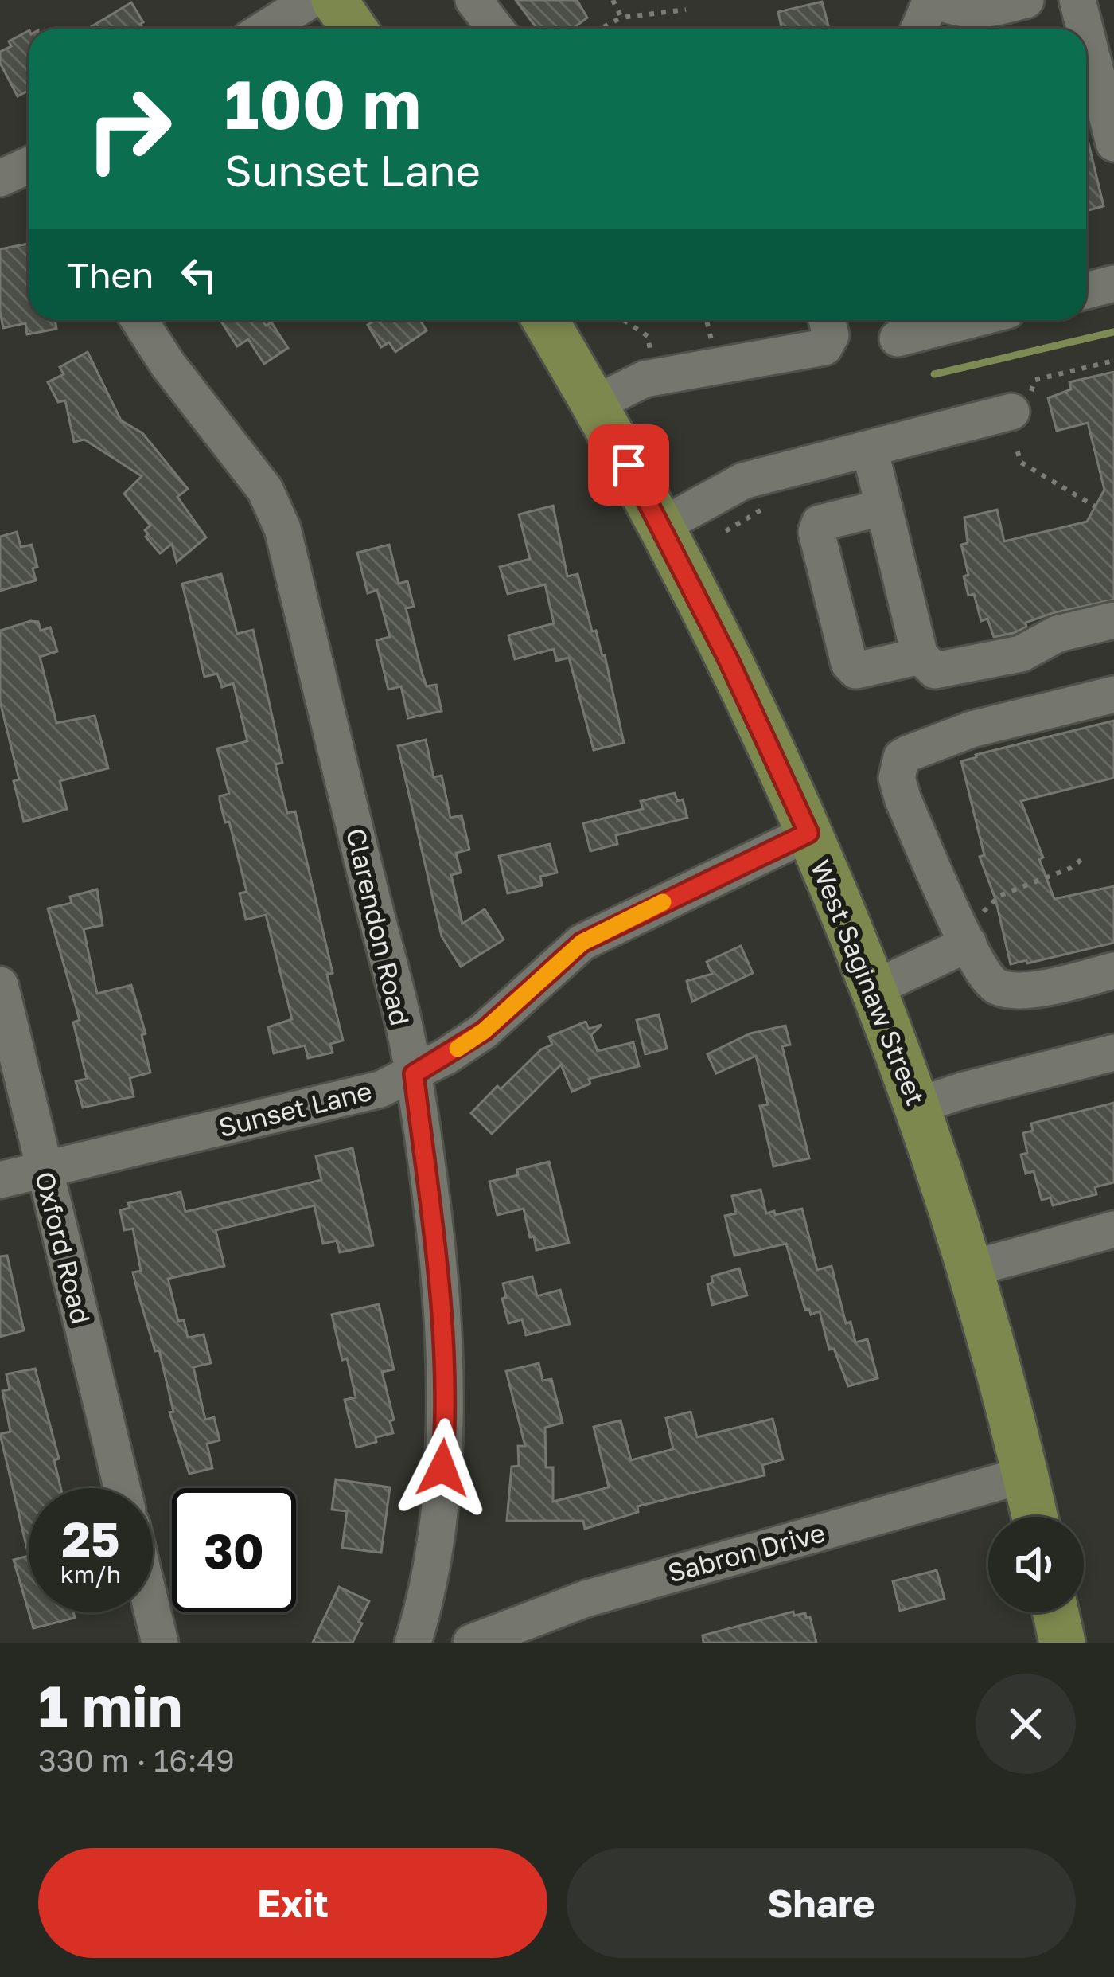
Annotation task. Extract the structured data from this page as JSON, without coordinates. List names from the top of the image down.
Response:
{
  "streets": {
    "main road": ["West Saginaw Street"],
    "street": [
      "Clarendon Road",
      "Sunset Lane",
      "Oxford Road",
      "Sabron Drive"
    ]
  },
  "crossings": [
    ["Clarendon Road", "Sunset Lane"],
    ["West Saginaw Street", "Sunset Lane"],
    ["West Saginaw Street", "Sabron Drive"],
    ["Sunset Lane", "Oxford Road"]
  ],
  "page": {
    "turn": ["100 m", "Sunset Lane"],
    "then": "Then",
    "speed": "25 km/h",
    "limit": "30",
    "heading": ["1 min", "330 m · 16:49"],
    "buttons": ["Exit", "Share"]
  }
}
